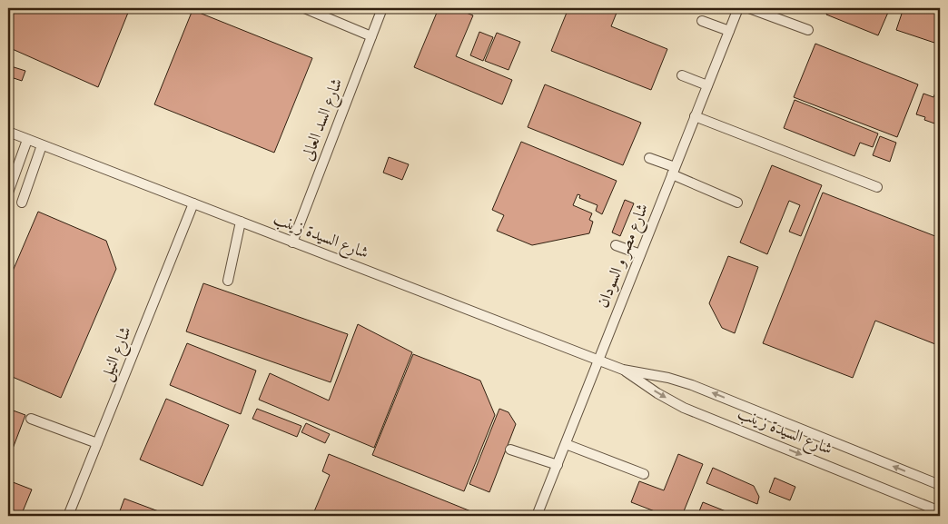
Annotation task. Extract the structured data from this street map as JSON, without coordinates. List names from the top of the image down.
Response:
{
  "streets": {
    "lane": [
      "شارع السد العالى",
      "شارع السيدة زينب",
      "شارع مصر و السودان",
      "شارع النيل"
    ]
  },
  "crossings": [
    ["شارع السد العالى", "شارع السيدة زينب"],
    ["شارع السيدة زينب", "شارع مصر و السودان"],
    ["شارع السيدة زينب", "شارع النيل"]
  ]
}
